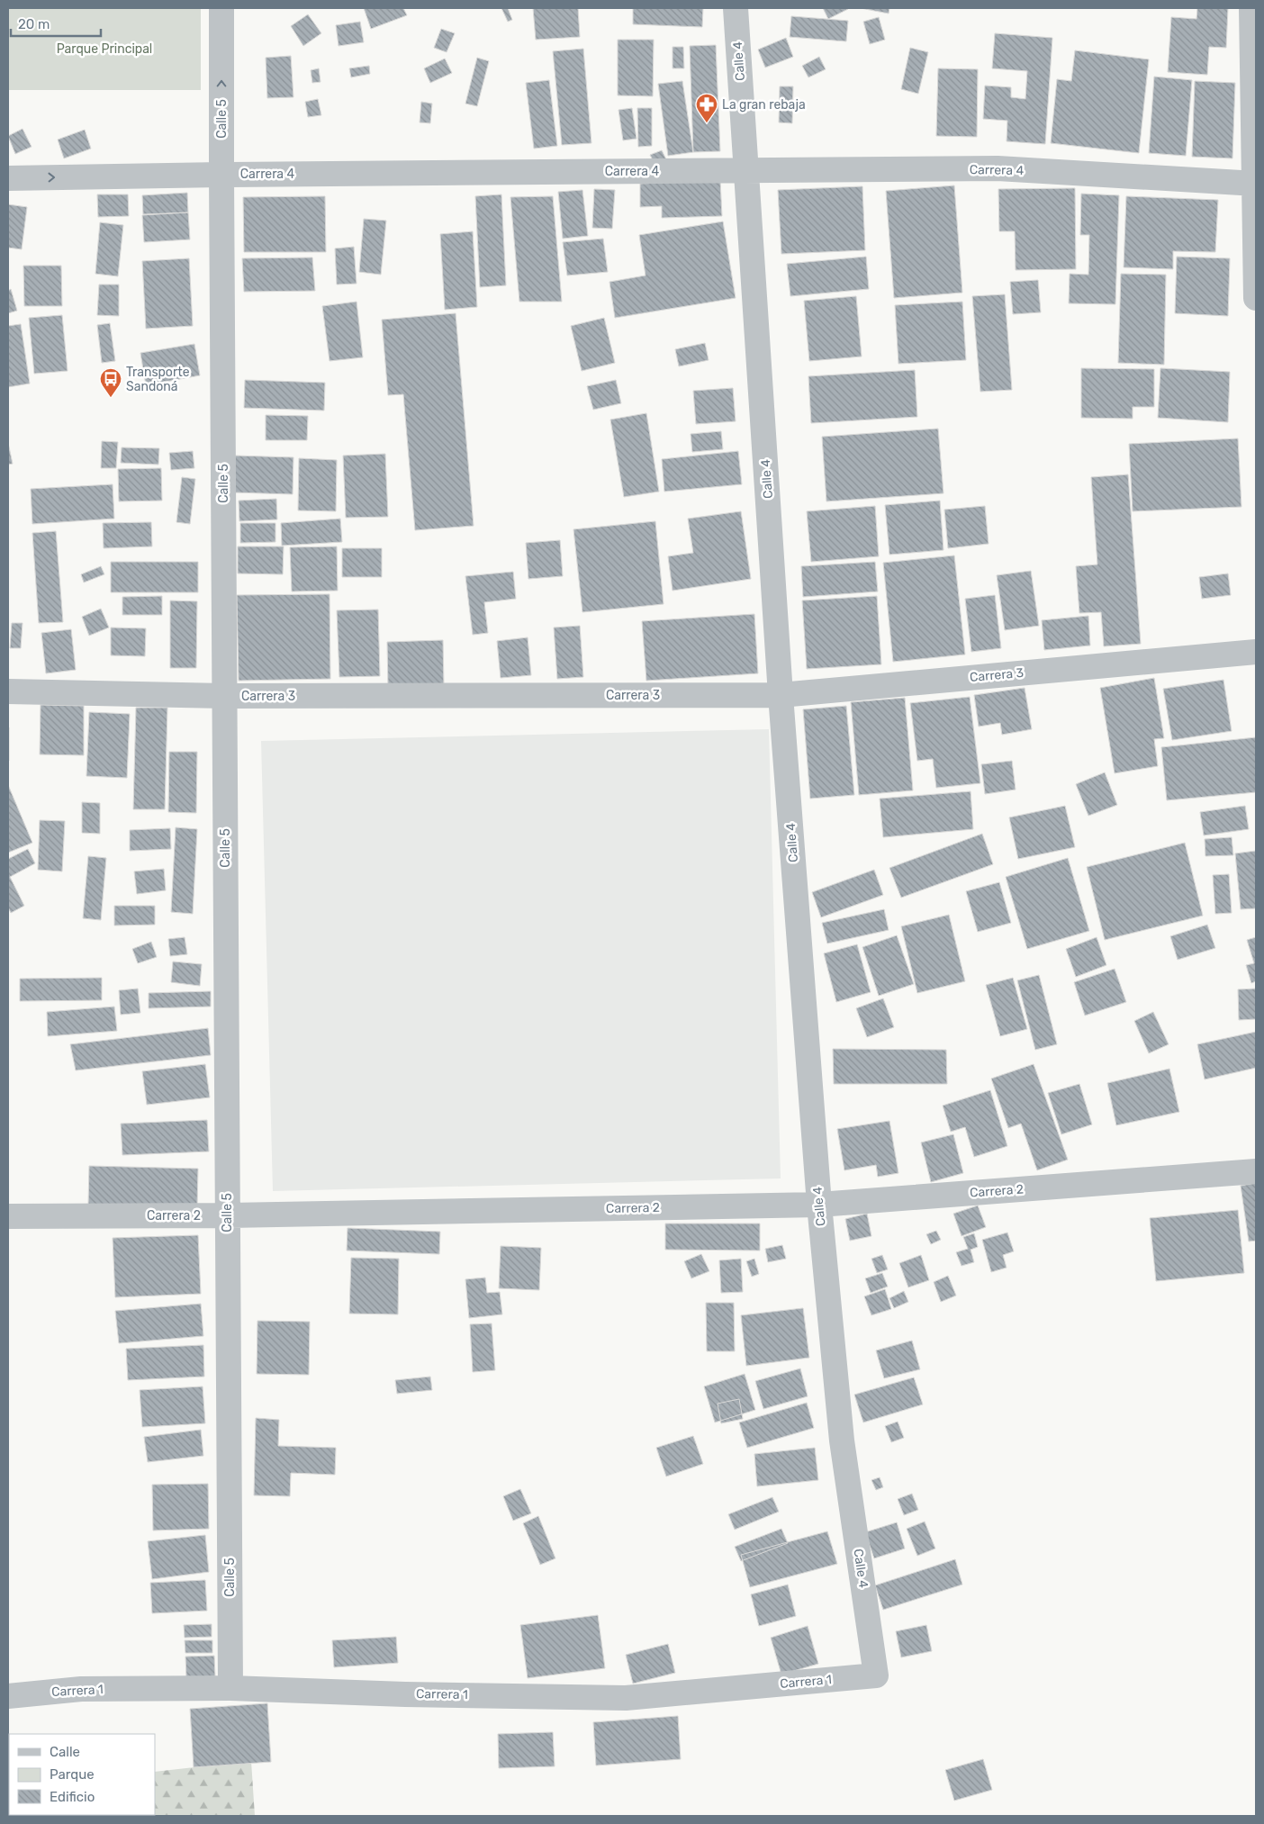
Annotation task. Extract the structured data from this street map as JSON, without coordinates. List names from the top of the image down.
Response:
{
  "streets": {
    "street": [
      "Calle 4",
      "Calle 5",
      "Carrera 4",
      "Carrera 3",
      "Carrera 2",
      "Carrera 1"
    ]
  },
  "crossings": [
    ["Calle 4", "Carrera 4"],
    ["Calle 4", "Carrera 3"],
    ["Calle 4", "Carrera 2"],
    ["Calle 4", "Carrera 1"],
    ["Calle 5", "Carrera 4"],
    ["Calle 5", "Carrera 3"],
    ["Calle 5", "Carrera 2"],
    ["Calle 5", "Carrera 1"]
  ],
  "parks": ["Parque Principal"],
  "places": {
    "pharmacy": ["La gran rebaja"],
    "bus stop": ["Transporte Sandoná"]
  },
  "legend": ["Calle", "Parque", "Edificio"],
  "scale_bar": "20 m"
}
